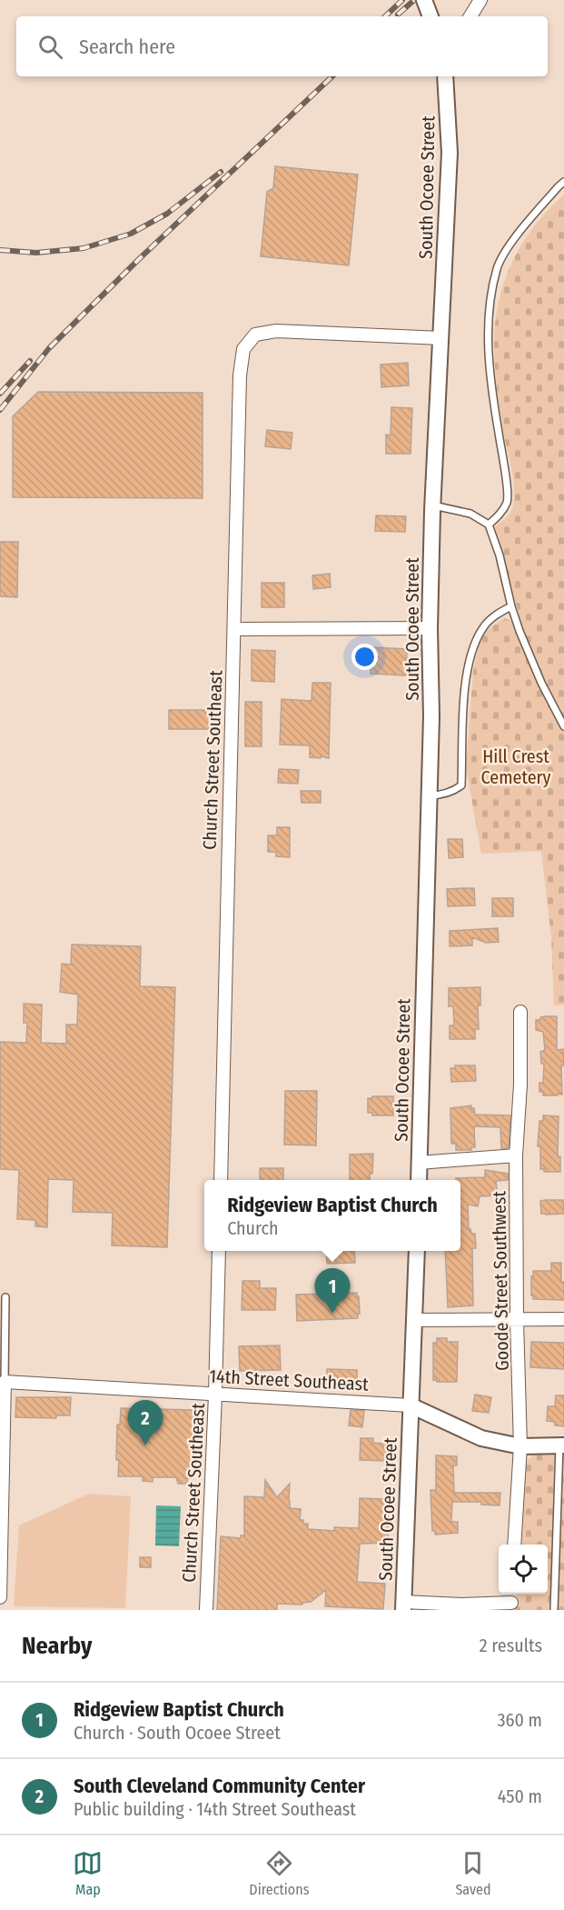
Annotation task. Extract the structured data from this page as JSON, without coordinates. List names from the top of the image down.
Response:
{
  "streets": {
    "street": [
      "South Ocoee Street",
      "Church Street Southeast",
      "Goode Street Southwest",
      "14th Street Southeast"
    ]
  },
  "crossings": [
    ["South Ocoee Street", "Church Street Southeast"],
    ["South Ocoee Street", "14th Street Southeast"],
    ["Church Street Southeast", "14th Street Southeast"],
    ["Goode Street Southwest", "14th Street Southeast"]
  ],
  "parks": ["Hill Crest Cemetery"],
  "page": {
    "search": "Search here",
    "popup": ["Ridgeview Baptist Church", "Church"],
    "pins": ["1", "2"],
    "heading": ["Nearby", "2 results"],
    "list": [
      {
        "mark": "1",
        "name": "Ridgeview Baptist Church",
        "note": "Church · South Ocoee Street",
        "value": "360 m"
      },
      {
        "mark": "2",
        "name": "South Cleveland Community Center",
        "note": "Public building · 14th Street Southeast",
        "value": "450 m"
      }
    ],
    "nav": ["Map", "Directions", "Saved"]
  }
}
